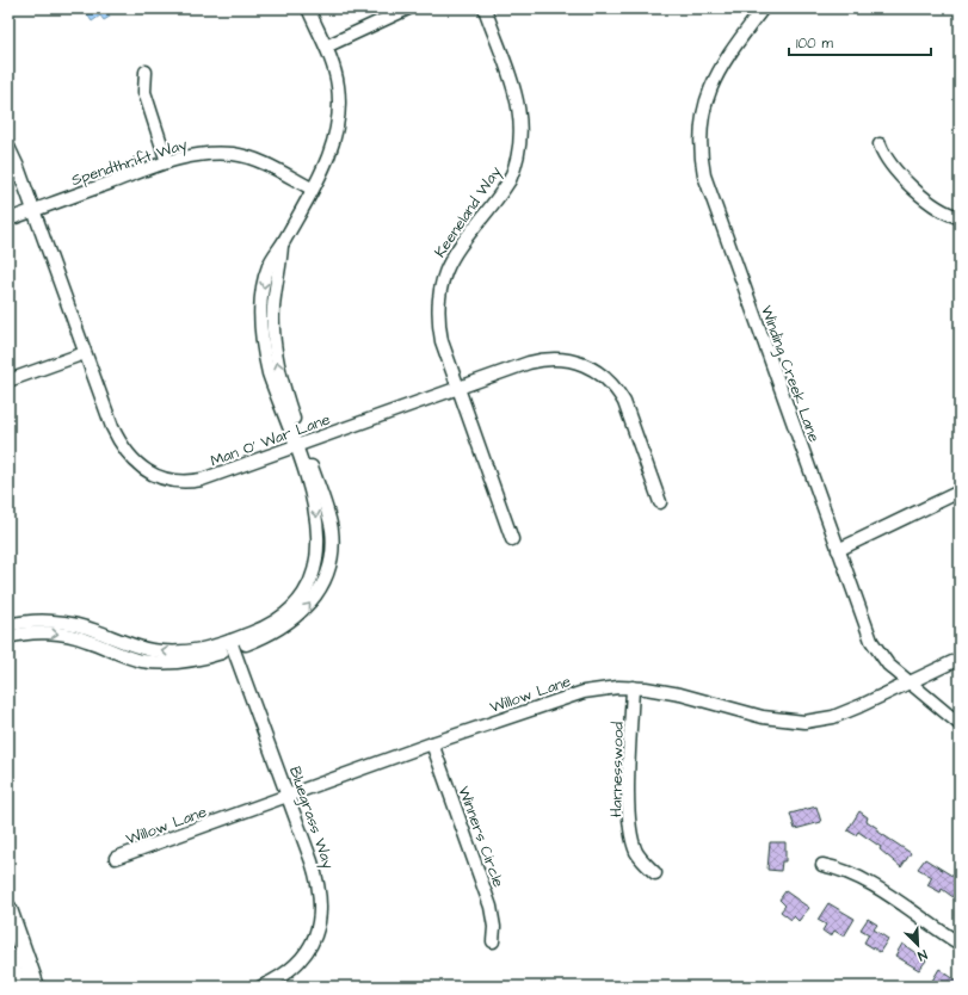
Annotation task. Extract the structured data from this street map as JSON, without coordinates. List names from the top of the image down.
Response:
{
  "streets": {
    "street": [
      "Spendthrift Way",
      "Keeneland Way",
      "Winding Creek Lane",
      "Man O’ War Lane",
      "Willow Lane",
      "Harnesswood",
      "Bluegrass Way",
      "Winners Circle"
    ]
  },
  "crossings": [
    ["Spendthrift Way", "Man O’ War Lane"],
    ["Keeneland Way", "Man O’ War Lane"],
    ["Winding Creek Lane", "Willow Lane"],
    ["Willow Lane", "Harnesswood"],
    ["Willow Lane", "Bluegrass Way"],
    ["Willow Lane", "Winners Circle"]
  ],
  "scale_bar": "100 m",
  "north": "bottom right"
}
